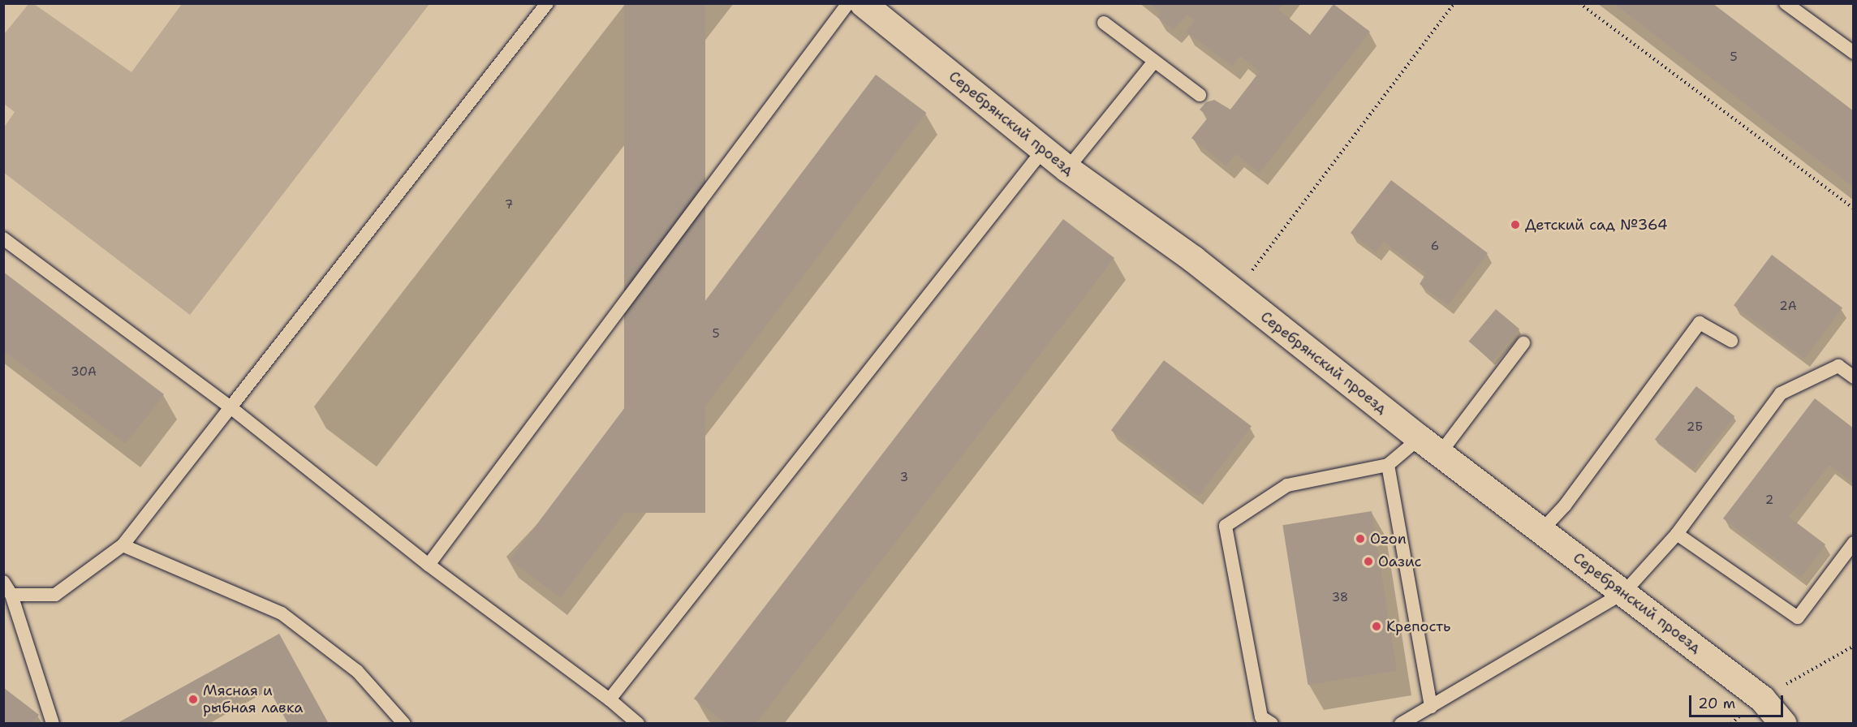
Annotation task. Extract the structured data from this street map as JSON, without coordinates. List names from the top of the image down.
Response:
{
  "streets": {
    "street": ["Серебрянский проезд"]
  },
  "places": [
    "Детский сад №364",
    "Ozon",
    "Оазис",
    "Крепость",
    "Мясная и рыбная лавка"
  ],
  "house_numbers": [
    "5",
    "7",
    "6",
    "2А",
    "5",
    "30А",
    "2Б",
    "3",
    "2",
    "38"
  ],
  "scale_bar": "20 m"
}
